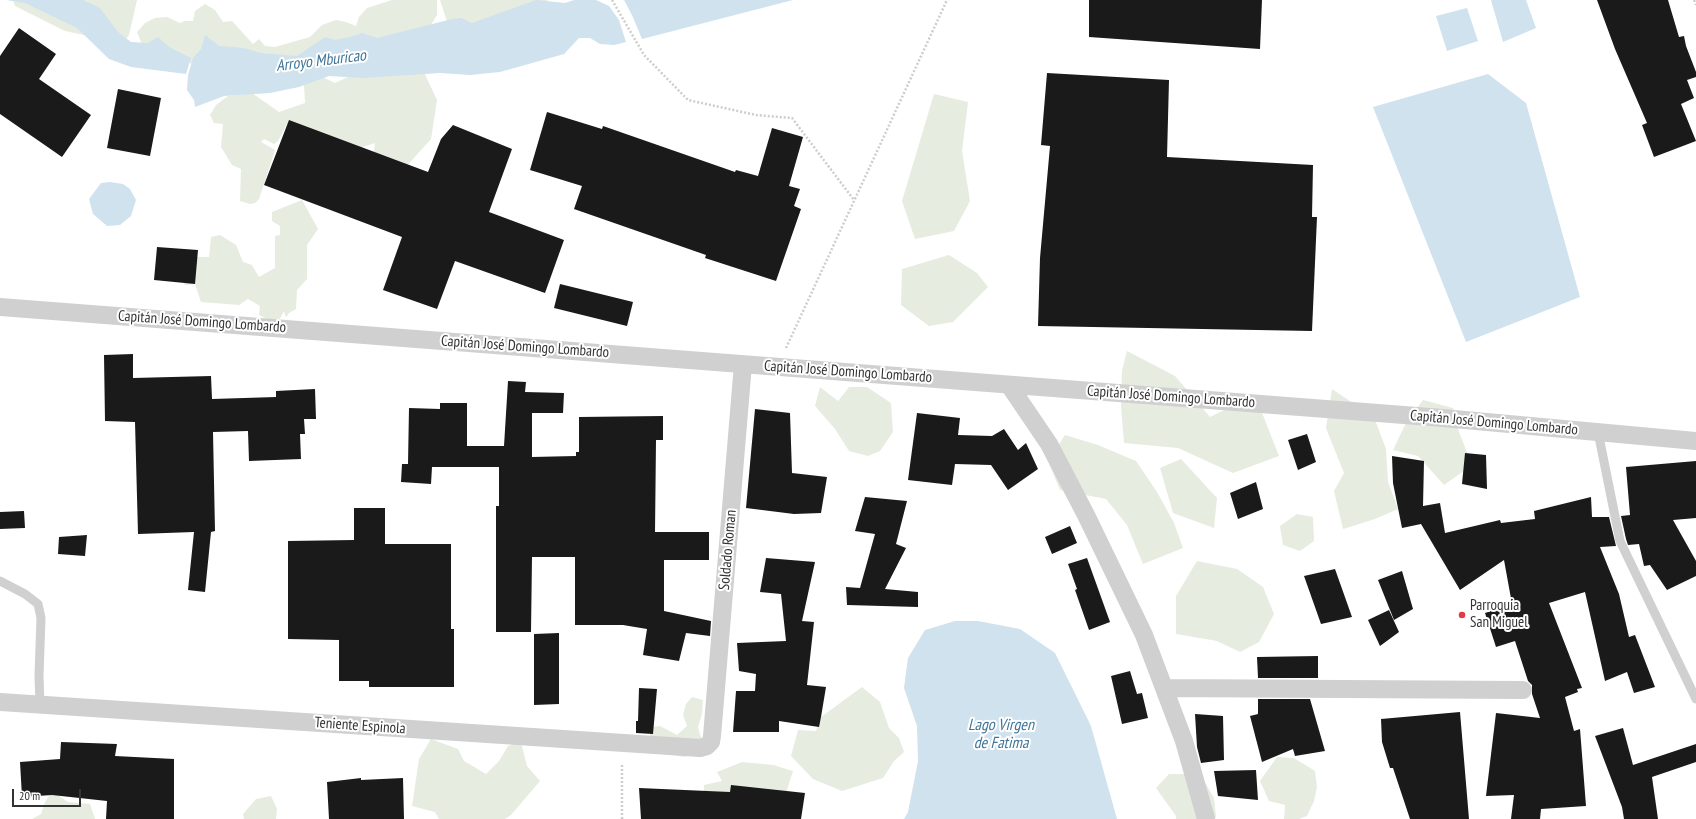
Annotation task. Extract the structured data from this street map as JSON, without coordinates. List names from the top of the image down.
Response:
{
  "streets": {
    "street": ["Capitán José Domingo Lombardo", "Soldado Roman", "Teniente Espinola"]
  },
  "crossings": [
    ["Capitán José Domingo Lombardo", "Soldado Roman"],
    ["Soldado Roman", "Teniente Espinola"]
  ],
  "water": ["Arroyo Mburicao", "Lago Virgen de Fatima"],
  "places": ["Parroquia San Miguel"],
  "scale_bar": "20 m"
}
